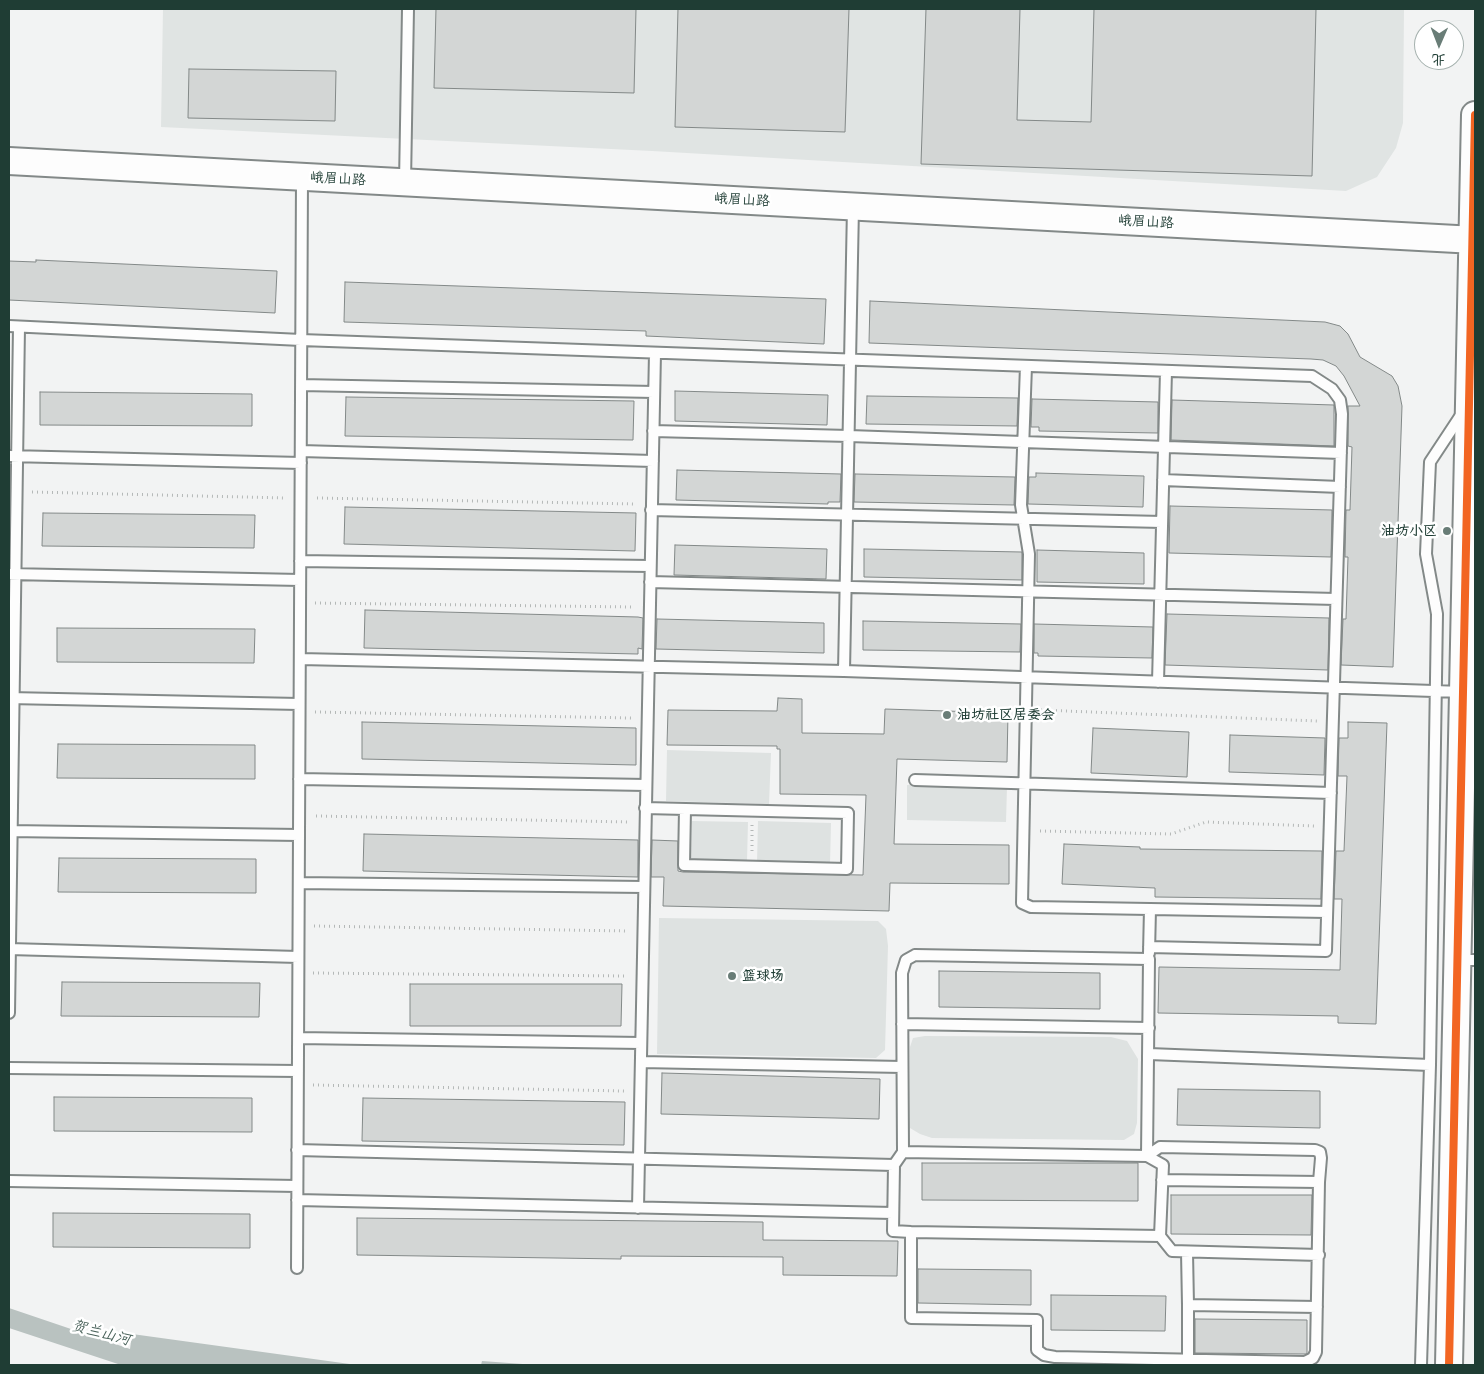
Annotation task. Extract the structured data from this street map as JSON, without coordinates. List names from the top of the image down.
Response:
{
  "streets": {
    "street": ["峨眉山路"]
  },
  "water": ["贺兰山河"],
  "places": ["油坊小区", "油坊社区居委会", "篮球场"],
  "north": "bottom"
}
